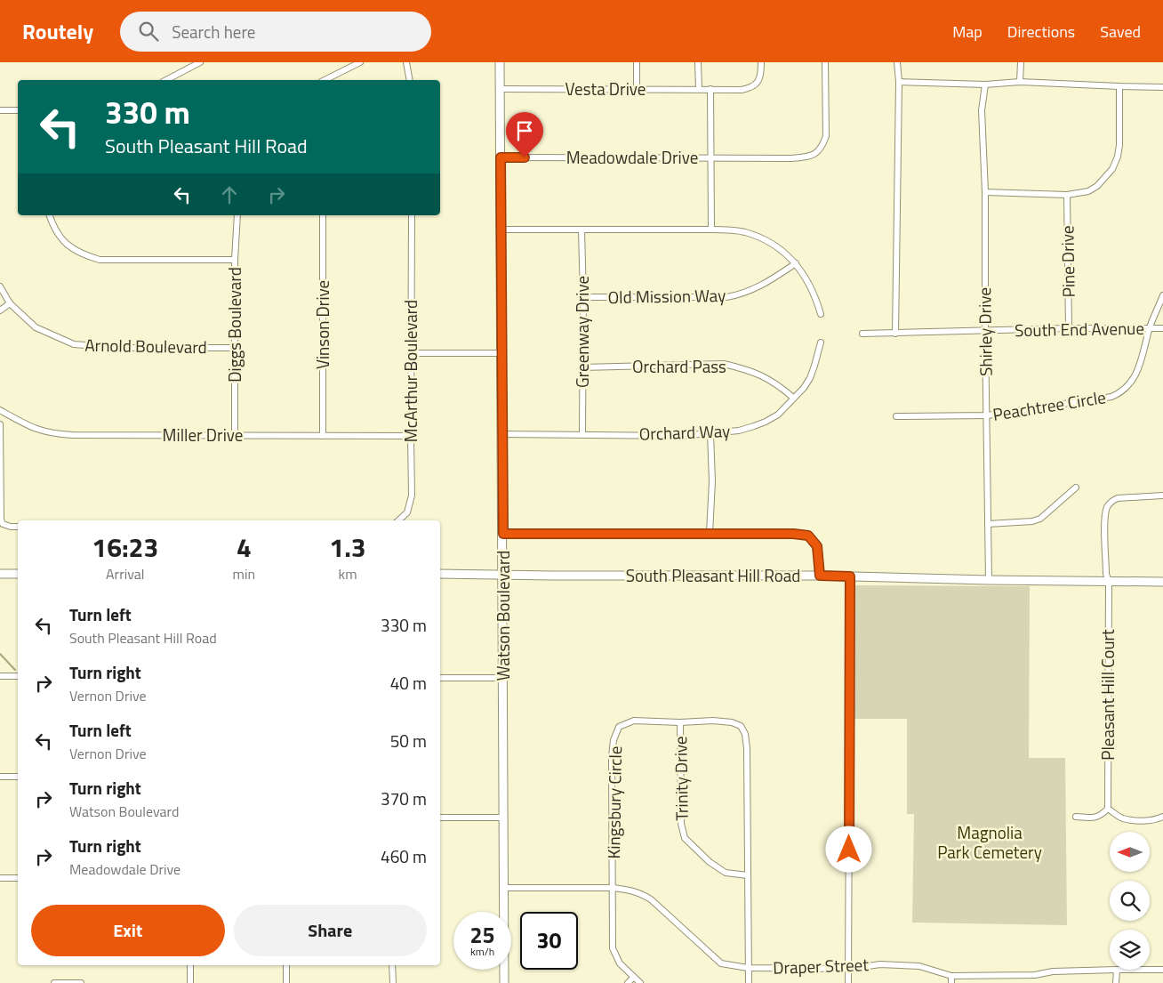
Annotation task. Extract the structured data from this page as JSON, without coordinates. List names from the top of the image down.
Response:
{
  "streets": {
    "main road": ["South Pleasant Hill Road", "Watson Boulevard"],
    "street": [
      "Vesta Drive",
      "Meadowdale Drive",
      "Pine Drive",
      "Old Mission Way",
      "Diggs Boulevard",
      "Vinson Drive",
      "South End Avenue",
      "Greenway Drive",
      "Shirley Drive",
      "Arnold Boulevard",
      "Orchard Pass",
      "McArthur Boulevard",
      "Peachtree Circle",
      "Orchard Way",
      "Miller Drive",
      "Pleasant Hill Court",
      "Trinity Drive",
      "Kingsbury Circle",
      "Draper Street"
    ]
  },
  "crossings": [
    ["Vesta Drive", "Watson Boulevard"],
    ["Meadowdale Drive", "Watson Boulevard"],
    ["Pine Drive", "South End Avenue"],
    ["Old Mission Way", "Greenway Drive"],
    ["Diggs Boulevard", "Arnold Boulevard"],
    ["Diggs Boulevard", "Miller Drive"],
    ["Vinson Drive", "Miller Drive"],
    ["South End Avenue", "Shirley Drive"],
    ["South End Avenue", "Peachtree Circle"],
    ["Greenway Drive", "Orchard Pass"],
    ["Greenway Drive", "Orchard Way"],
    ["Shirley Drive", "Peachtree Circle"],
    ["Shirley Drive", "South Pleasant Hill Road"],
    ["Orchard Pass", "Orchard Way"],
    ["McArthur Boulevard", "Miller Drive"],
    ["Orchard Way", "Watson Boulevard"],
    ["South Pleasant Hill Road", "Watson Boulevard"],
    ["South Pleasant Hill Road", "Pleasant Hill Court"],
    ["Watson Boulevard", "Draper Street"],
    ["Trinity Drive", "Kingsbury Circle"],
    ["Kingsbury Circle", "Draper Street"]
  ],
  "parks": ["Magnolia Park Cemetery"],
  "north": "left",
  "page": {
    "header": "Routely",
    "search": "Search here",
    "nav": ["Map", "Directions", "Saved"],
    "turn": ["330 m", "South Pleasant Hill Road"],
    "eta": [
      "16:23",
      "Arrival",
      "4",
      "min",
      "1.3",
      "km"
    ],
    "list": [
      {
        "name": "Turn left",
        "note": "South Pleasant Hill Road",
        "value": "330 m"
      },
      {
        "name": "Turn right",
        "note": "Vernon Drive",
        "value": "40 m"
      },
      {
        "name": "Turn left",
        "note": "Vernon Drive",
        "value": "50 m"
      },
      {
        "name": "Turn right",
        "note": "Watson Boulevard",
        "value": "370 m"
      },
      {
        "name": "Turn right",
        "note": "Meadowdale Drive",
        "value": "460 m"
      }
    ],
    "buttons": ["Exit", "Share"],
    "speed": "25 km/h",
    "limit": "30"
  }
}
